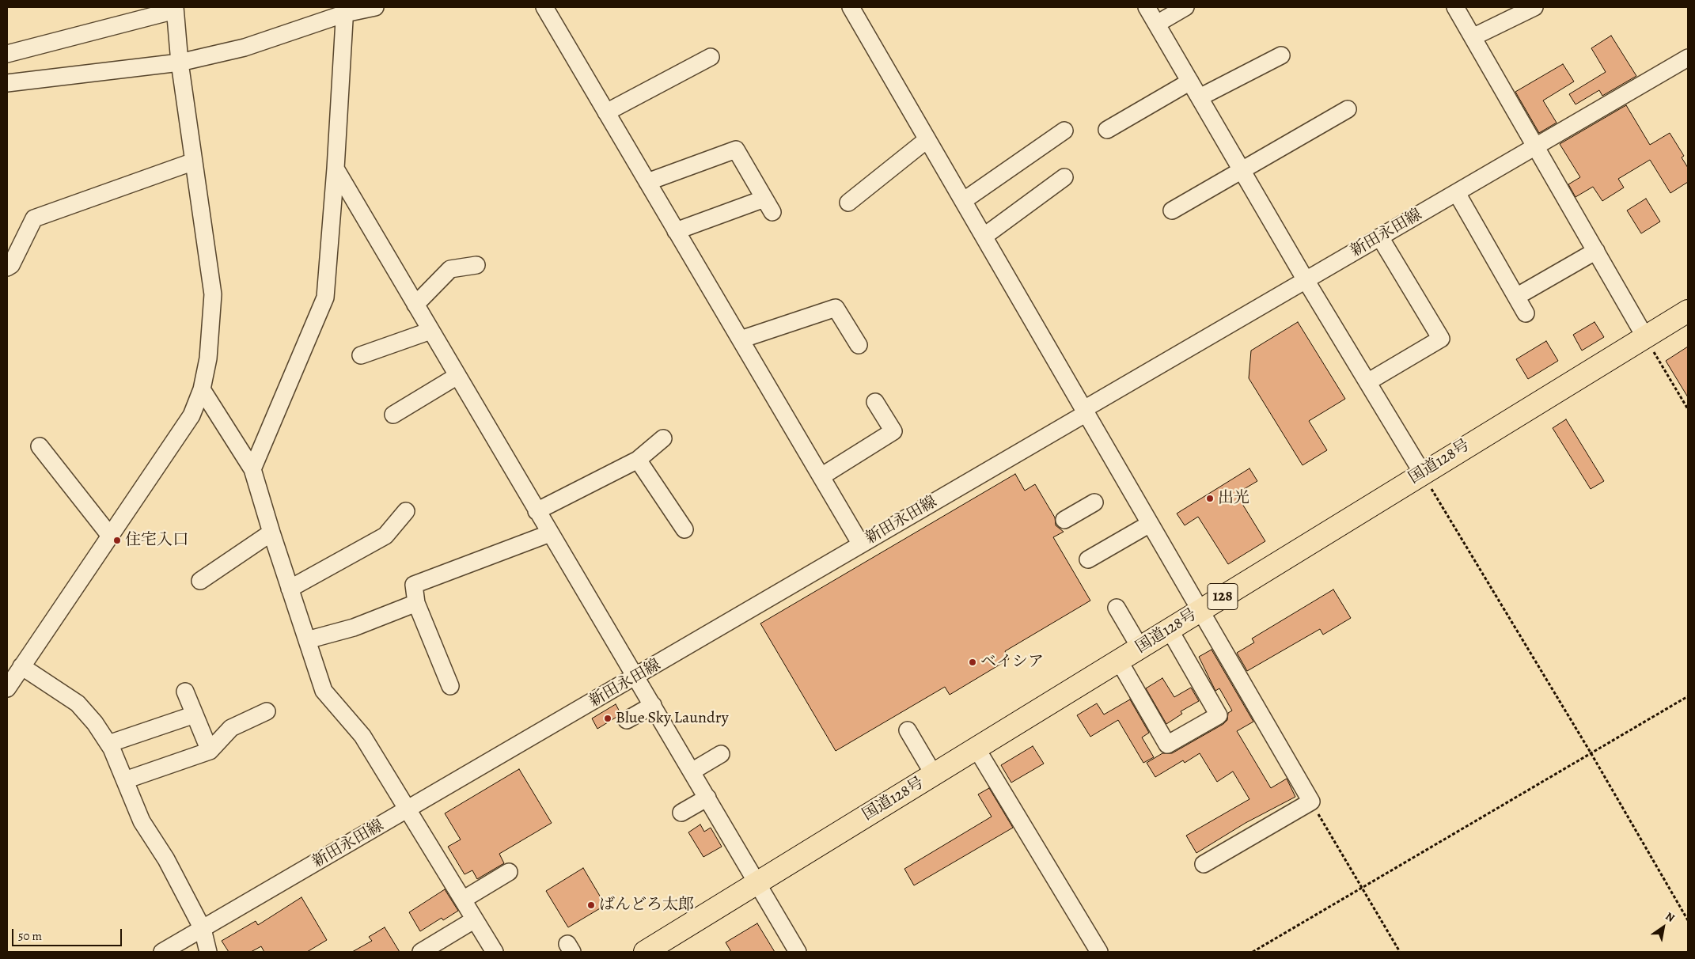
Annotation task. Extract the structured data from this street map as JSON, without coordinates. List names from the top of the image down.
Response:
{
  "streets": {
    "highway": ["国道128号", "128"],
    "street": ["新田永田線"]
  },
  "places": [
    "出光",
    "住宅入口",
    "ベイシア",
    "Blue Sky Laundry",
    "ばんどろ太郎"
  ],
  "scale_bar": "50 m",
  "north": "top right"
}
